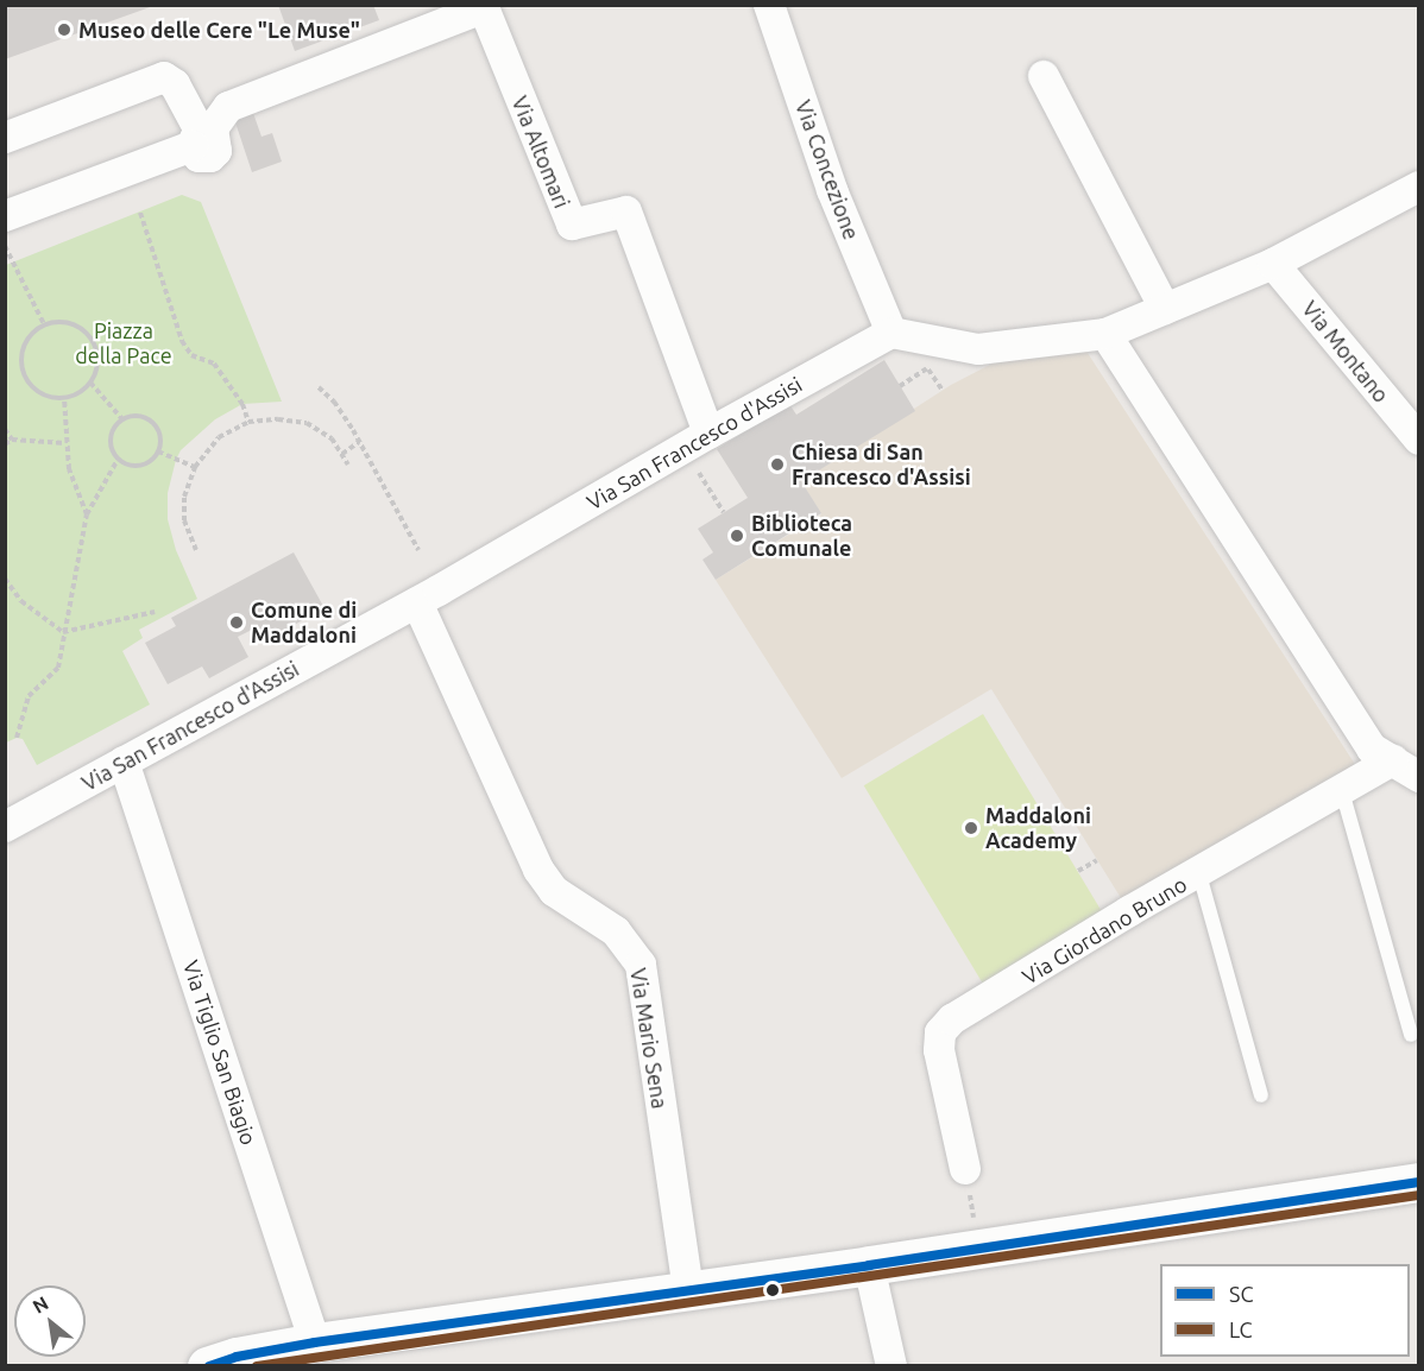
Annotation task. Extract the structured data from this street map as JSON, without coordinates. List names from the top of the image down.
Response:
{
  "streets": {
    "street": [
      "Via Altomari",
      "Via Concezione",
      "Via Montano",
      "Via San Francesco d'Assisi",
      "Via Giordano Bruno",
      "Via Mario Sena",
      "Via Tiglio San Biagio"
    ]
  },
  "crossings": [
    ["Via Altomari", "Via San Francesco d'Assisi"],
    ["Via Concezione", "Via San Francesco d'Assisi"],
    ["Via San Francesco d'Assisi", "Via Mario Sena"],
    ["Via San Francesco d'Assisi", "Via Tiglio San Biagio"]
  ],
  "parks": ["Piazza della Pace"],
  "places": [
    "Museo delle Cere \"Le Muse\"",
    "Chiesa di San Francesco d'Assisi",
    "Biblioteca Comunale",
    "Comune di Maddaloni",
    "Maddaloni Academy"
  ],
  "lines": ["transit line SC", "transit line LC"],
  "legend": ["SC", "LC"],
  "north": "top left"
}
